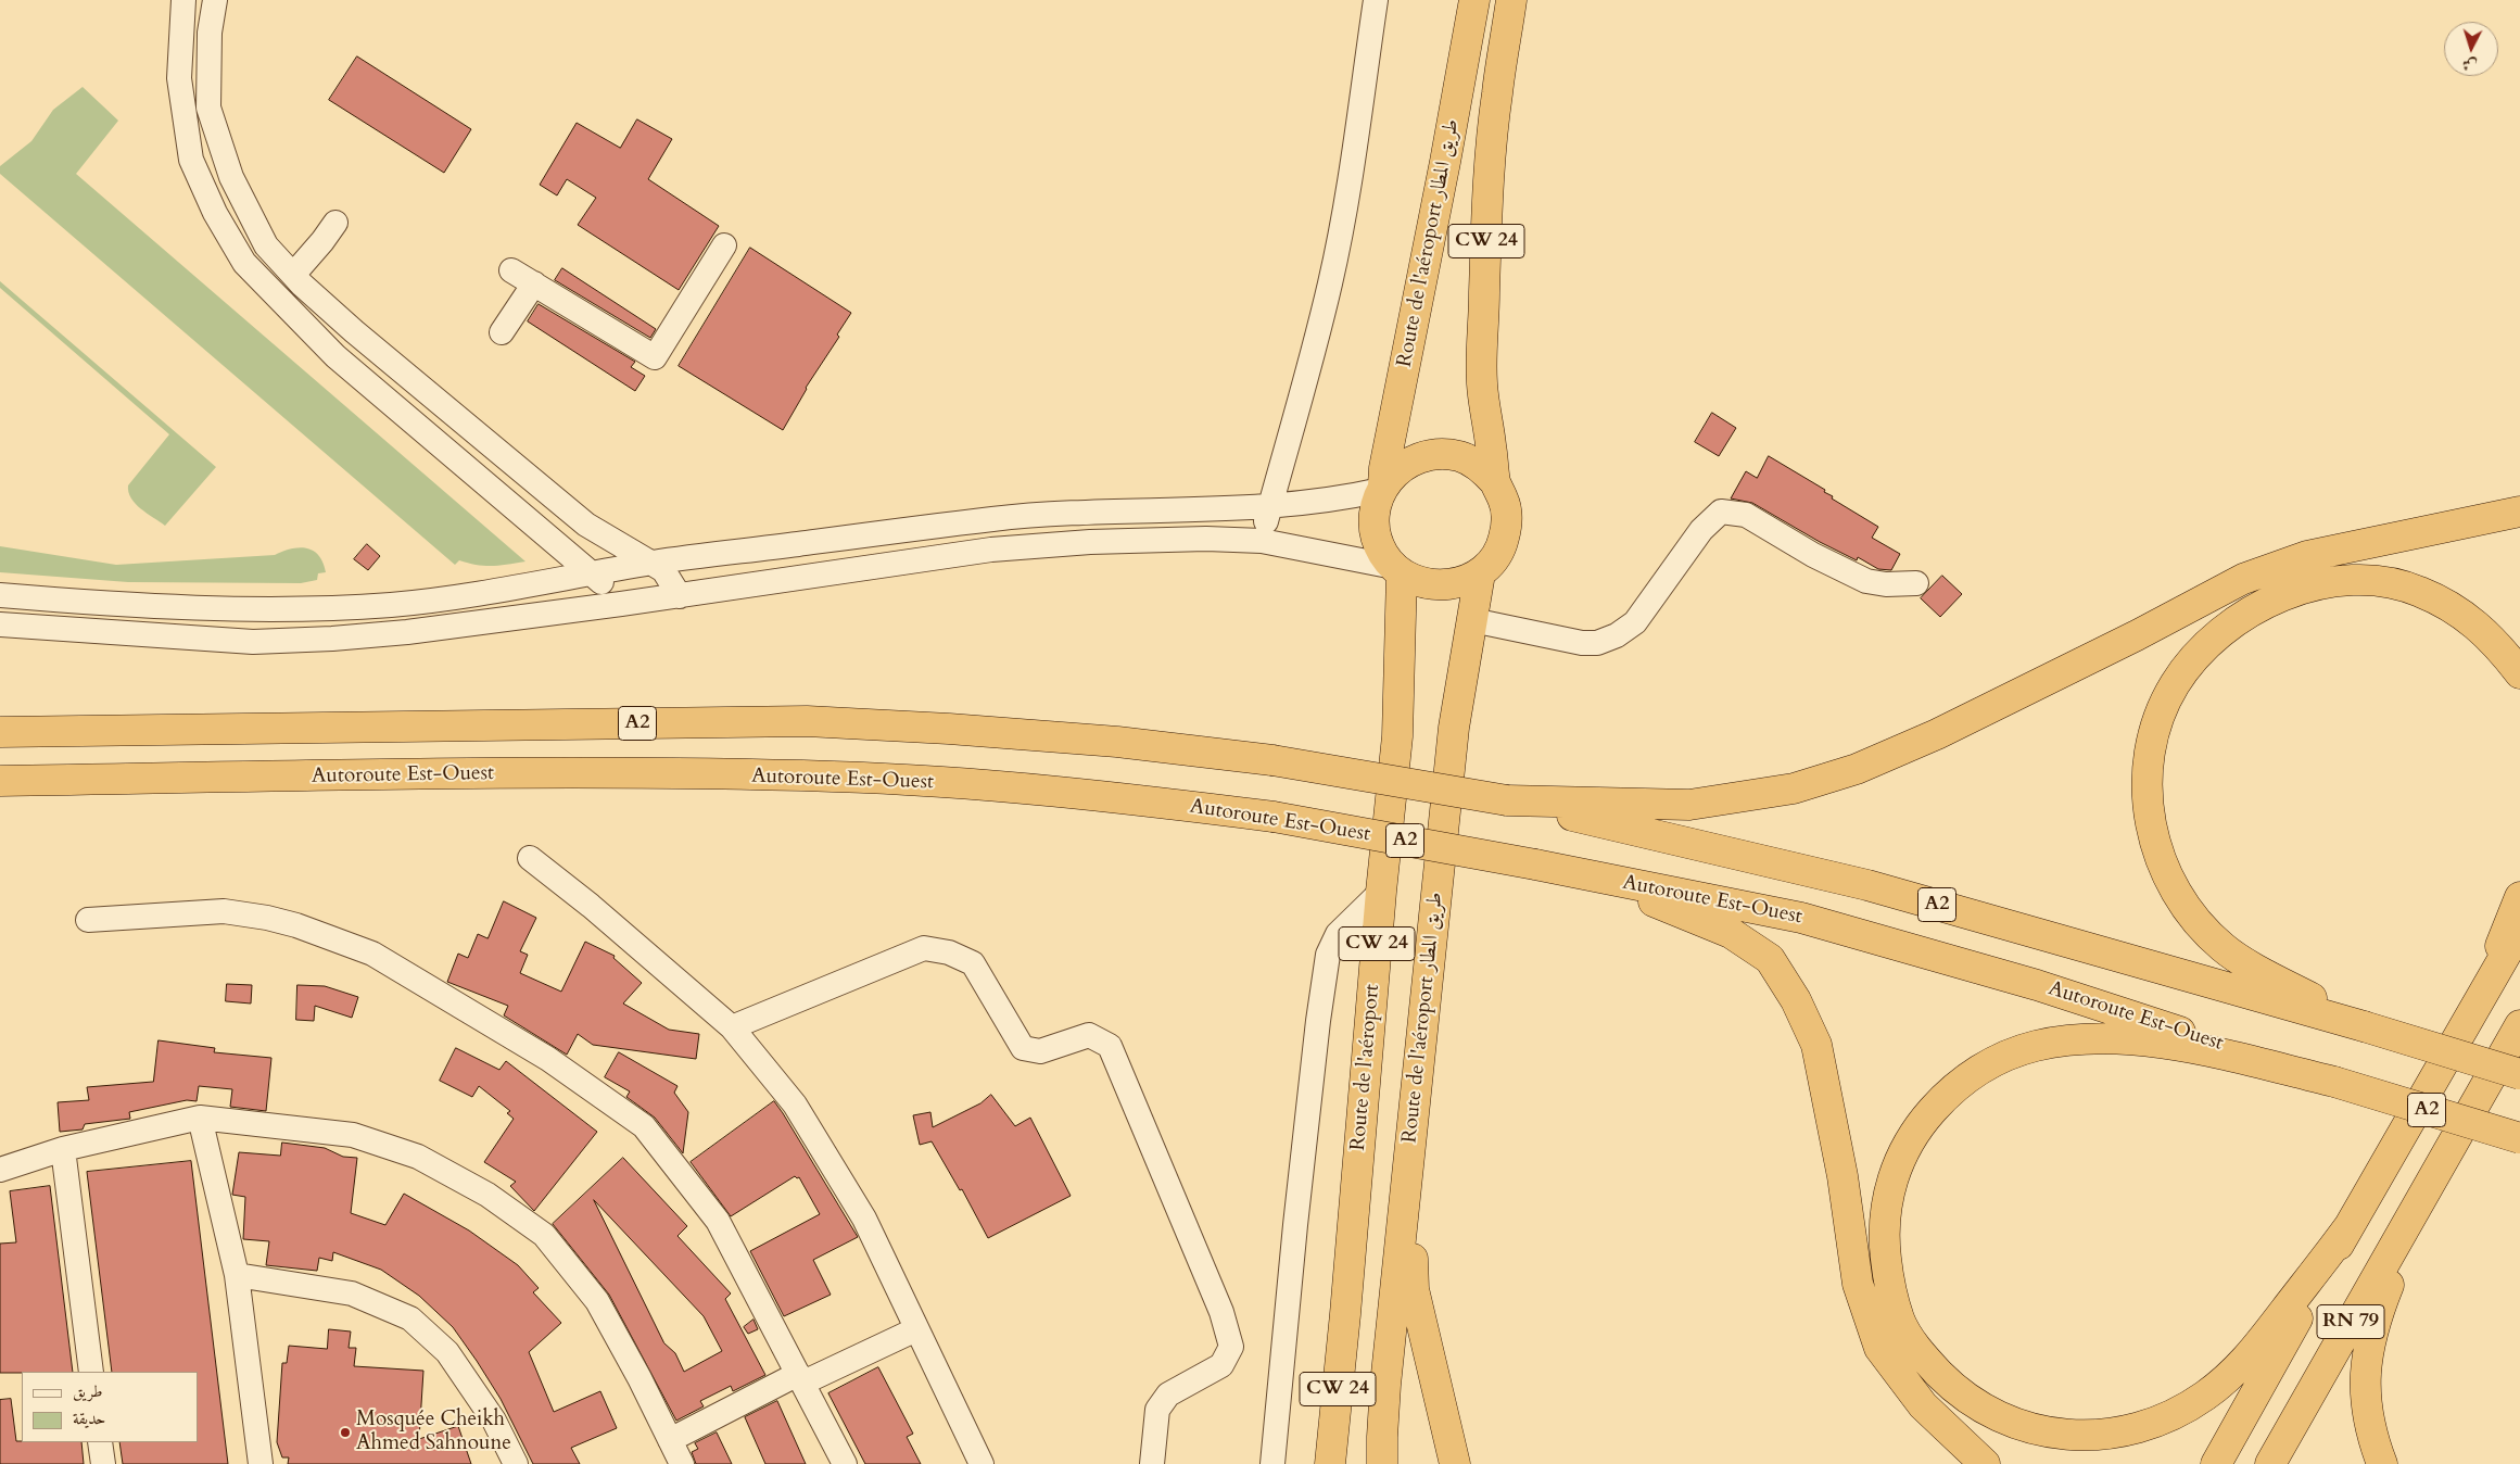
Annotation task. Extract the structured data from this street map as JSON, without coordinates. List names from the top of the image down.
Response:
{
  "streets": {
    "highway": [
      "CW 24",
      "Route de l'aéroport طريق المطار",
      "A2",
      "Autoroute Est-Ouest",
      "Route de l'aéroport",
      "RN 79"
    ]
  },
  "crossings": [
    ["Route de l'aéroport طريق المطار", "Route de l'aéroport"]
  ],
  "places": ["Mosquée Cheikh Ahmed Sahnoune"],
  "legend": ["طريق", "حديقة"],
  "north": "bottom"
}
